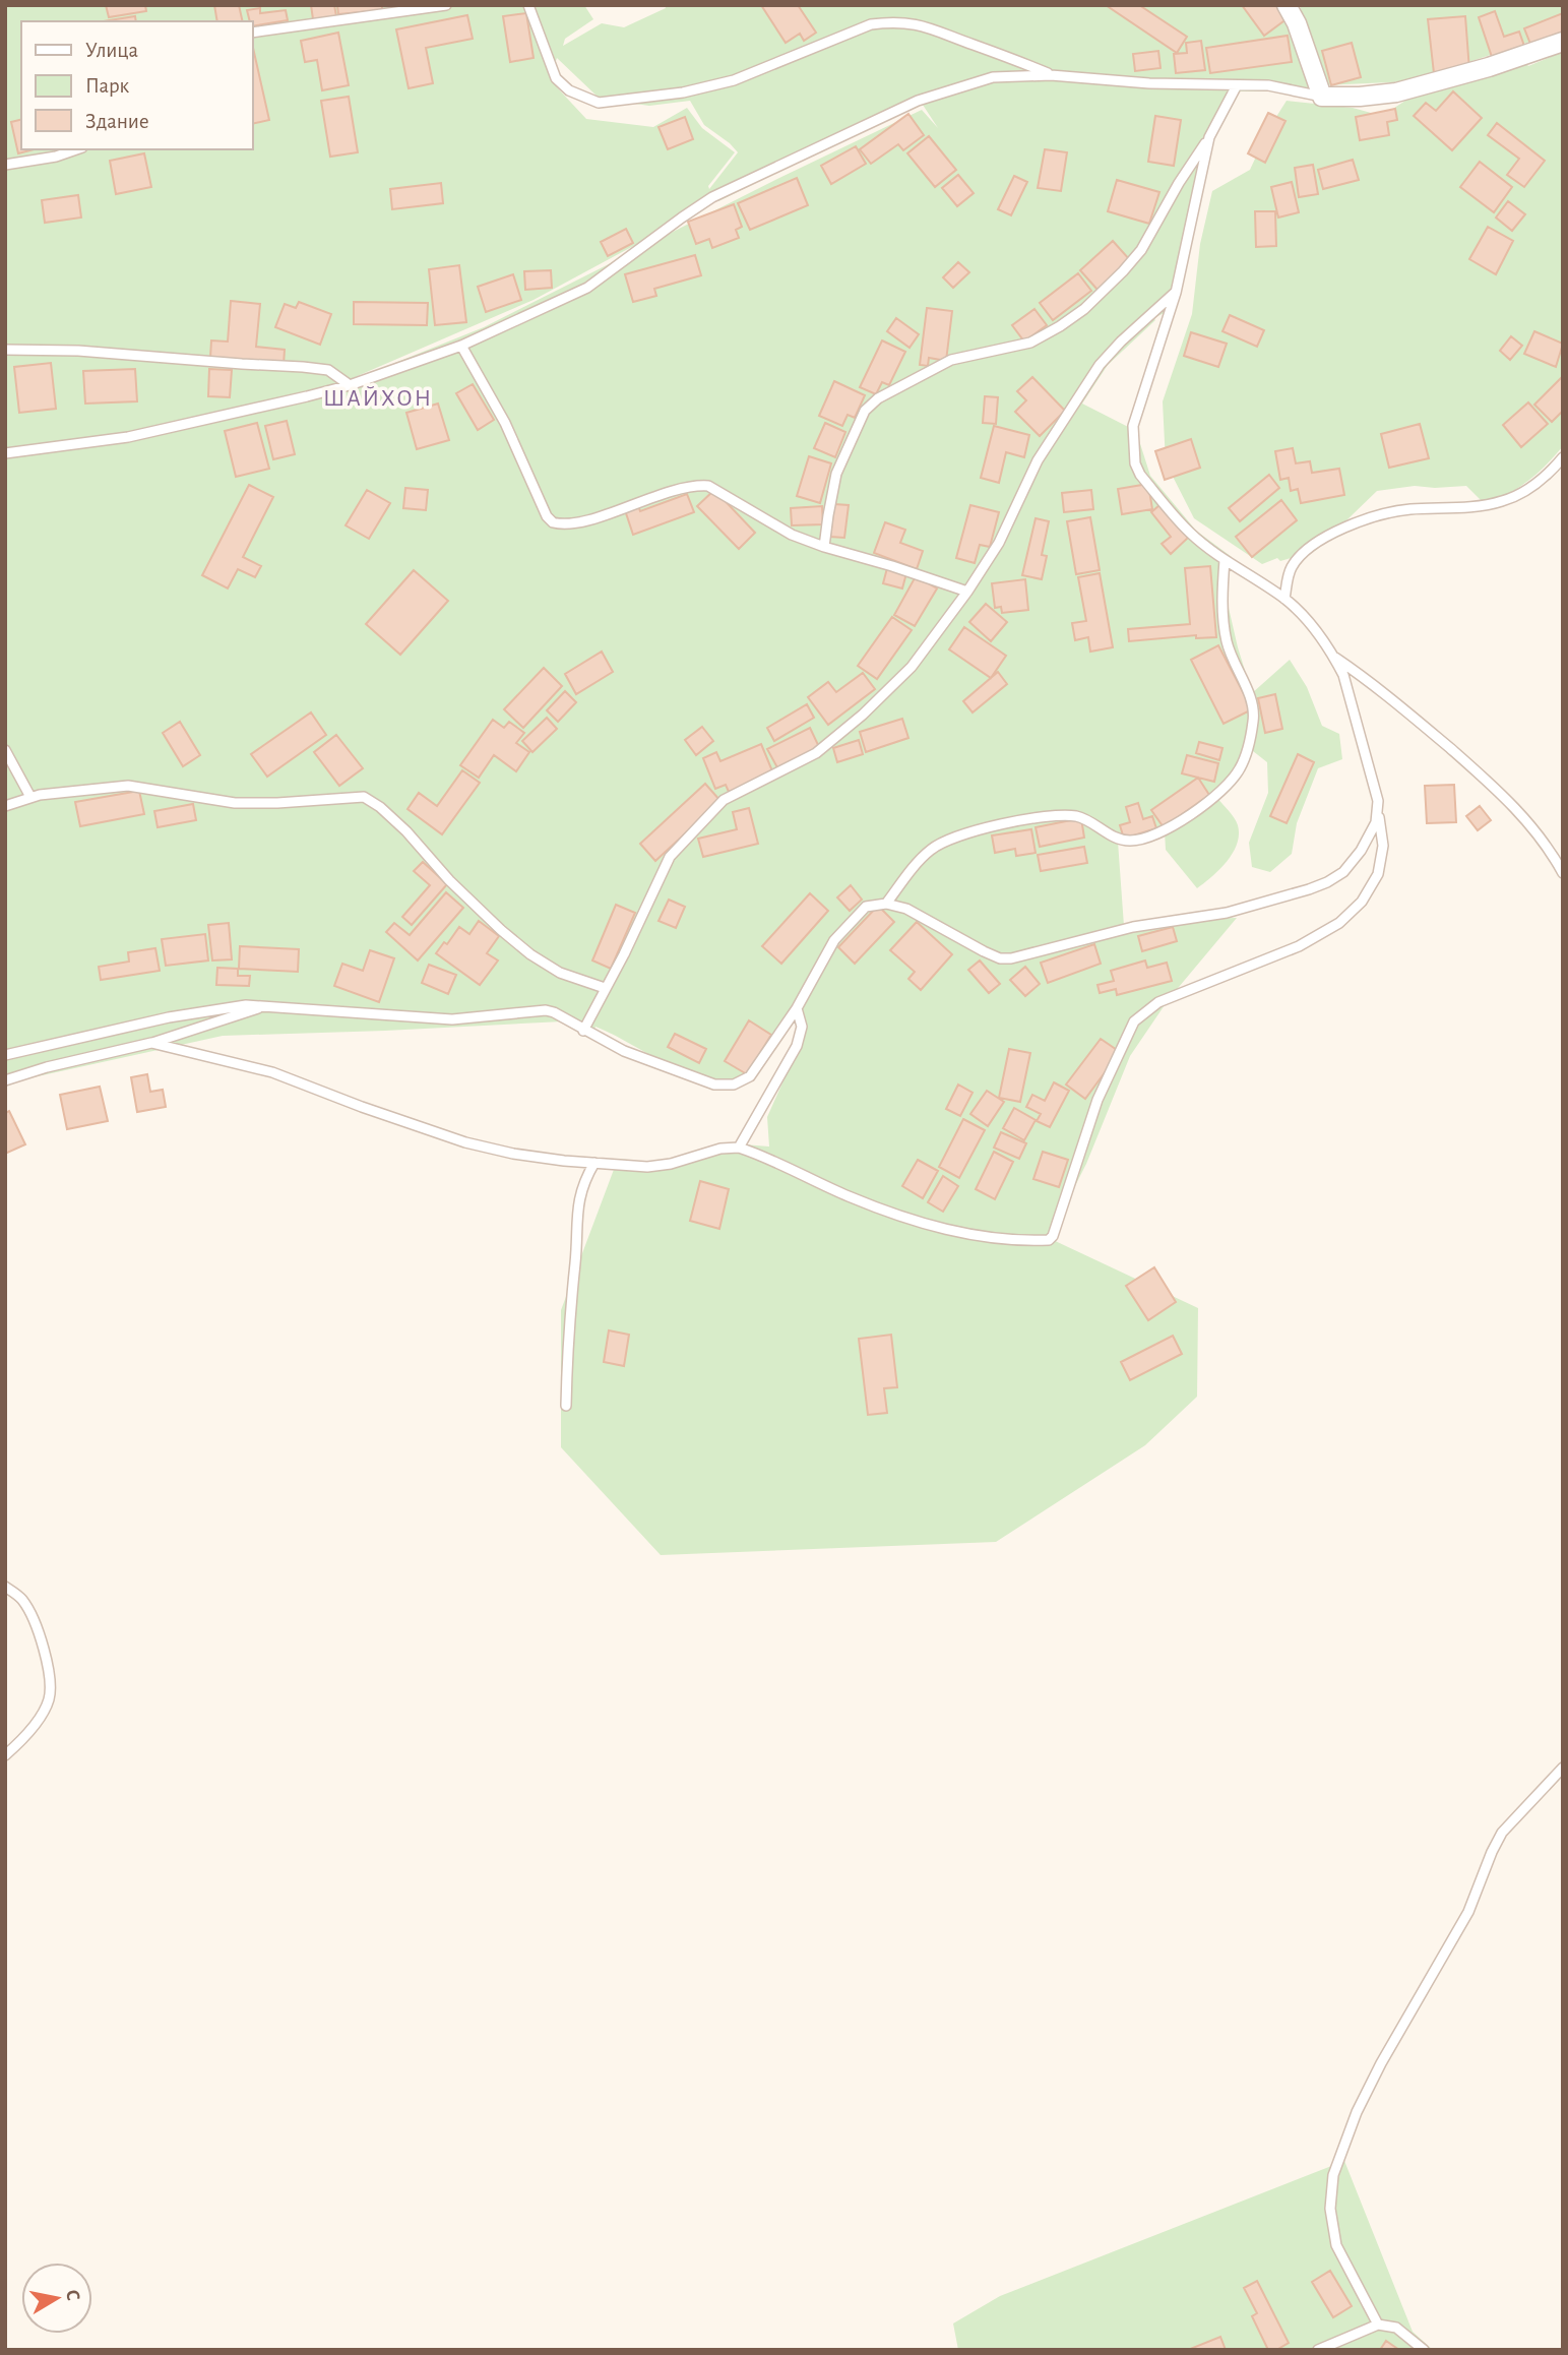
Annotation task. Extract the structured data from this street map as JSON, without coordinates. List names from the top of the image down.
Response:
{
  "districts": ["ШАЙХОН"],
  "legend": ["Улица", "Парк", "Здание"],
  "north": "right"
}
